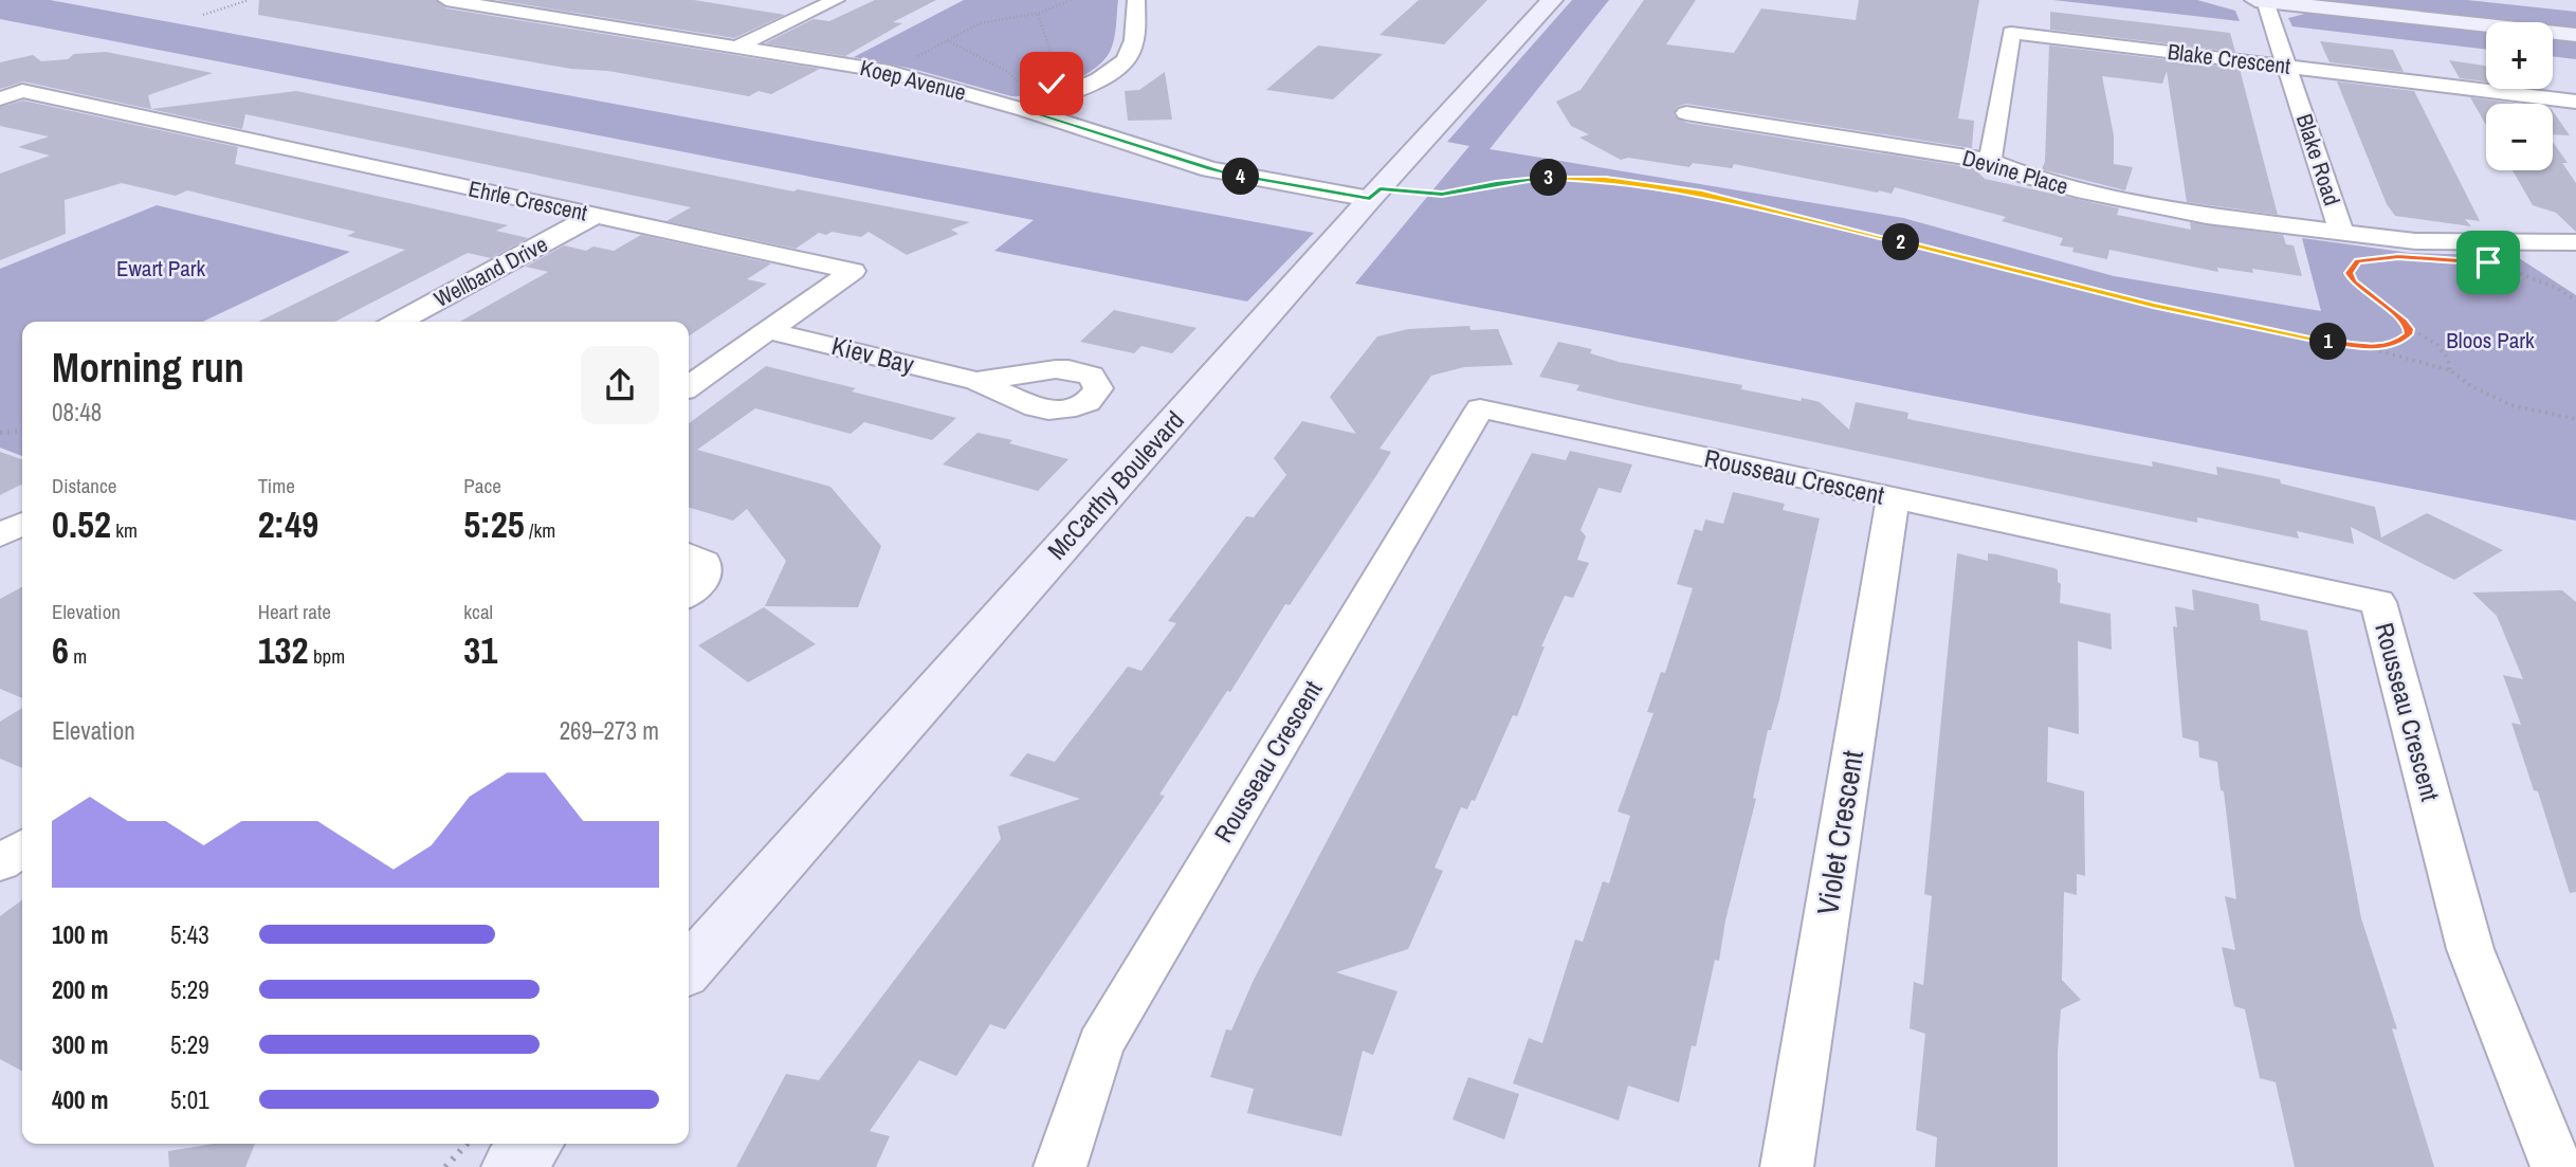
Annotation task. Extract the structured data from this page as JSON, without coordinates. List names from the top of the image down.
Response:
{
  "streets": {
    "main road": ["McCarthy Boulevard"],
    "street": [
      "Blake Crescent",
      "Koep Avenue",
      "Blake Road",
      "Devine Place",
      "Ehrle Crescent",
      "Wellband Drive",
      "Kiev Bay",
      "Rousseau Crescent",
      "Violet Crescent"
    ]
  },
  "crossings": [
    ["Blake Crescent", "Blake Road"],
    ["Blake Crescent", "Devine Place"],
    ["Koep Avenue", "McCarthy Boulevard"],
    ["Blake Road", "Devine Place"],
    ["Ehrle Crescent", "Wellband Drive"],
    ["Ehrle Crescent", "Kiev Bay"],
    ["Rousseau Crescent", "Violet Crescent"]
  ],
  "parks": ["Ewart Park", "Bloos Park"],
  "page": {
    "map_buttons": ["+", "−"],
    "pins": [
      "4",
      "3",
      "2",
      "1"
    ],
    "heading": ["Morning run", "08:48"],
    "stats": [
      ["Distance", "0.52 km"],
      ["Time", "2:49"],
      ["Pace", "5:25 /km"],
      ["Elevation", "6 m"],
      ["Heart rate", "132 bpm"],
      ["kcal", "31"]
    ],
    "chart": ["Elevation", "269–273 m"],
    "list": [
      {
        "name": "100 m",
        "note": "5:43"
      },
      {
        "name": "200 m",
        "note": "5:29"
      },
      {
        "name": "300 m",
        "note": "5:29"
      },
      {
        "name": "400 m",
        "note": "5:01"
      }
    ]
  }
}
